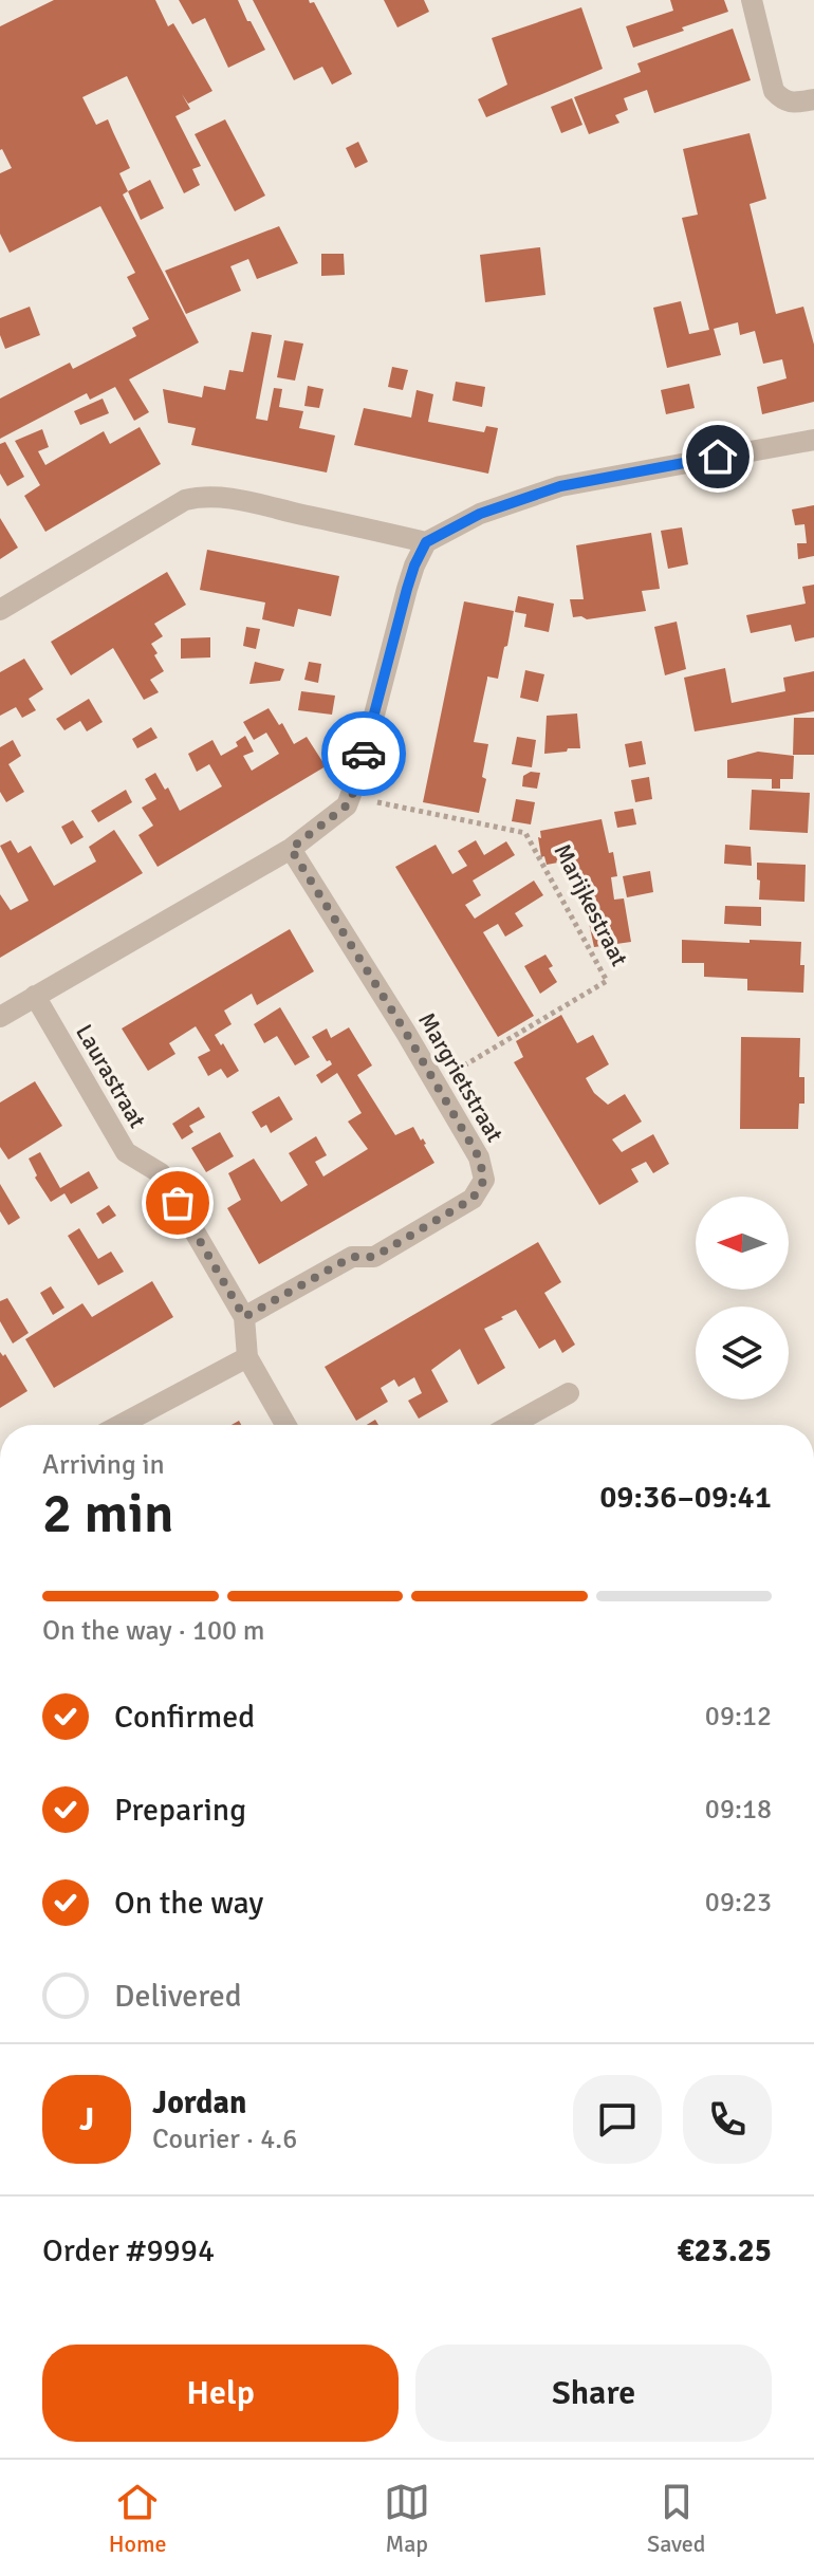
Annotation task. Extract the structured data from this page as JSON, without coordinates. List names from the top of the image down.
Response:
{
  "streets": {
    "street": ["Laurastraat", "Margrietstraat"],
    "path": ["Marijkestraat"]
  },
  "crossings": [
    ["Marijkestraat", "Margrietstraat"],
    ["Laurastraat", "Margrietstraat"]
  ],
  "north": "left",
  "page": {
    "heading": ["2 min", "Arriving in", "09:36–09:41"],
    "panel": [
      "Jordan",
      "Courier · 4.6",
      "Order #9994",
      "€23.25"
    ],
    "bar": "On the way · 100 m",
    "list": [
      ["Confirmed", "09:12"],
      ["Preparing", "09:18"],
      ["On the way", "09:23"],
      "Delivered"
    ],
    "round": "J",
    "buttons": ["Help", "Share"],
    "tabs": ["Home", "Map", "Saved"]
  }
}
